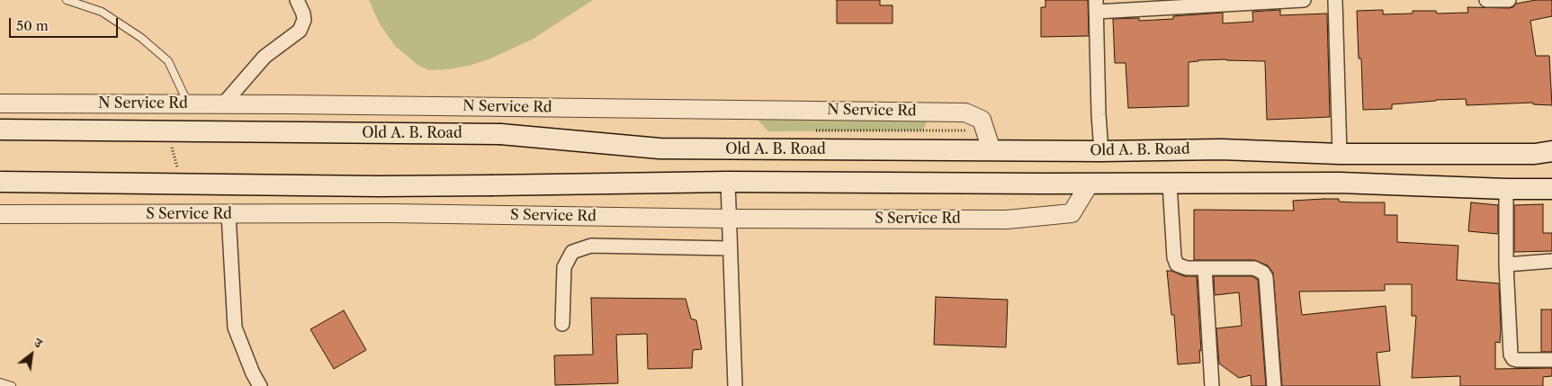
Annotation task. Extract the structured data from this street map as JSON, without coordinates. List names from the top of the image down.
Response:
{
  "streets": {
    "main road": ["Old A. B. Road"],
    "street": ["N Service Rd", "S Service Rd"]
  },
  "crossings": [
    ["N Service Rd", "Old A. B. Road"]
  ],
  "scale_bar": "50 m",
  "north": "top right"
}
